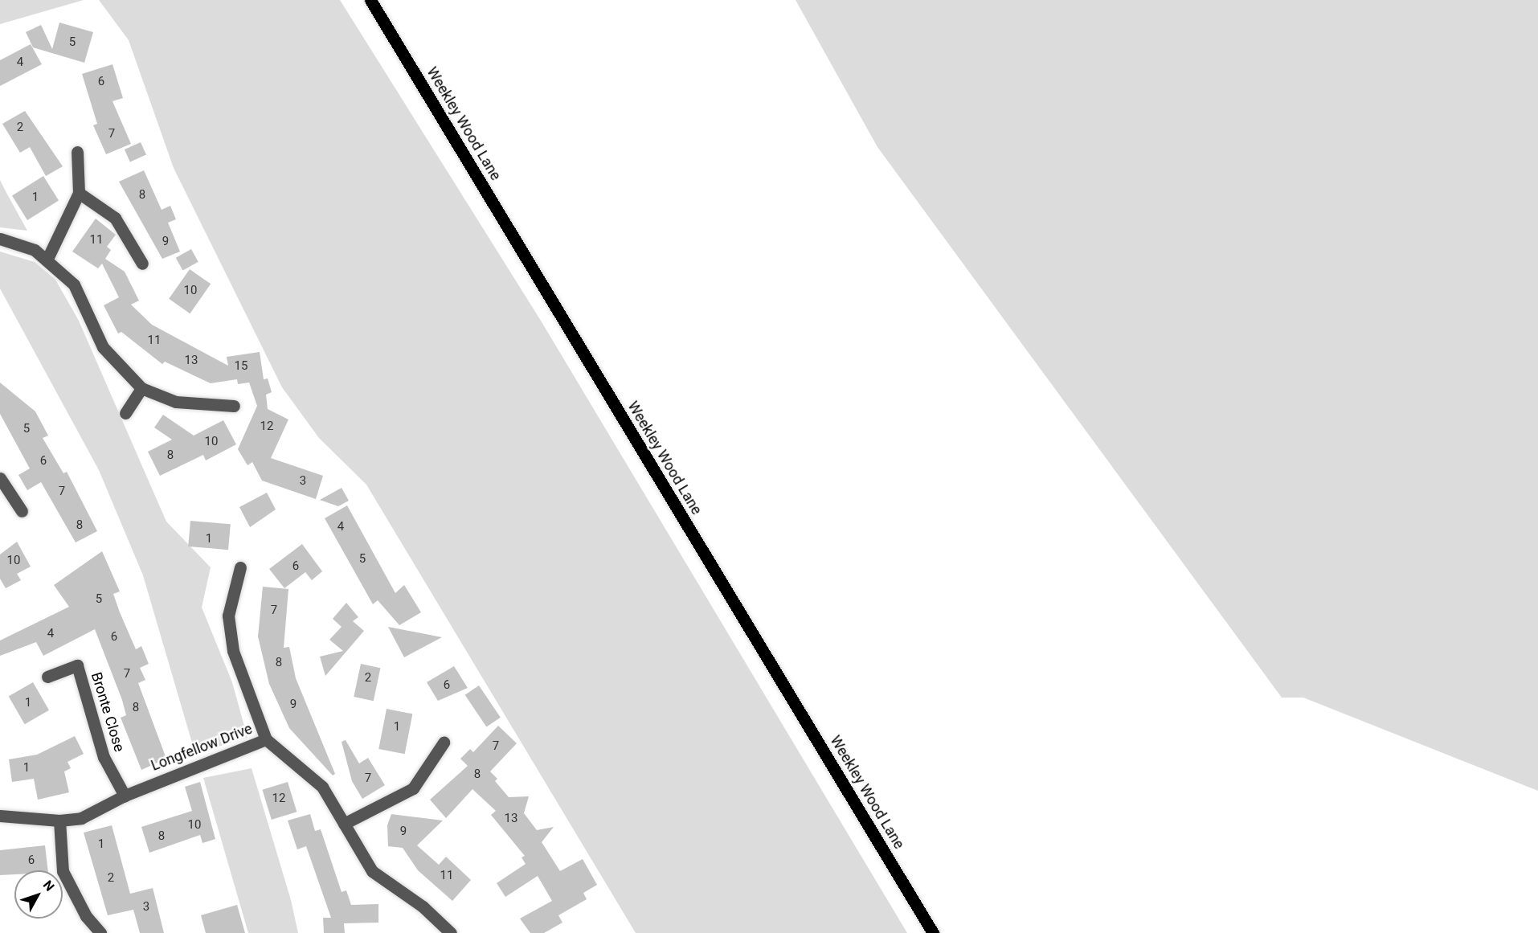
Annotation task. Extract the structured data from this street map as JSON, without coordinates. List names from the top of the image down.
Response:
{
  "streets": {
    "main road": ["Weekley Wood Lane"],
    "street": ["Bronte Close", "Longfellow Drive"]
  },
  "crossings": [
    ["Bronte Close", "Longfellow Drive"]
  ],
  "house_numbers": [
    "5",
    "4",
    "6",
    "2",
    "7",
    "8",
    "1",
    "11",
    "9",
    "10",
    "11",
    "13",
    "15",
    "12",
    "5",
    "10",
    "8",
    "6",
    "3",
    "7",
    "8",
    "4",
    "1",
    "5",
    "10",
    "6",
    "5",
    "7",
    "4",
    "6",
    "8",
    "7",
    "2",
    "6",
    "1",
    "9",
    "8",
    "1",
    "7",
    "1",
    "8",
    "7",
    "12",
    "13",
    "10",
    "9",
    "8",
    "1",
    "6",
    "11",
    "2",
    "3"
  ],
  "north": "top right"
}
